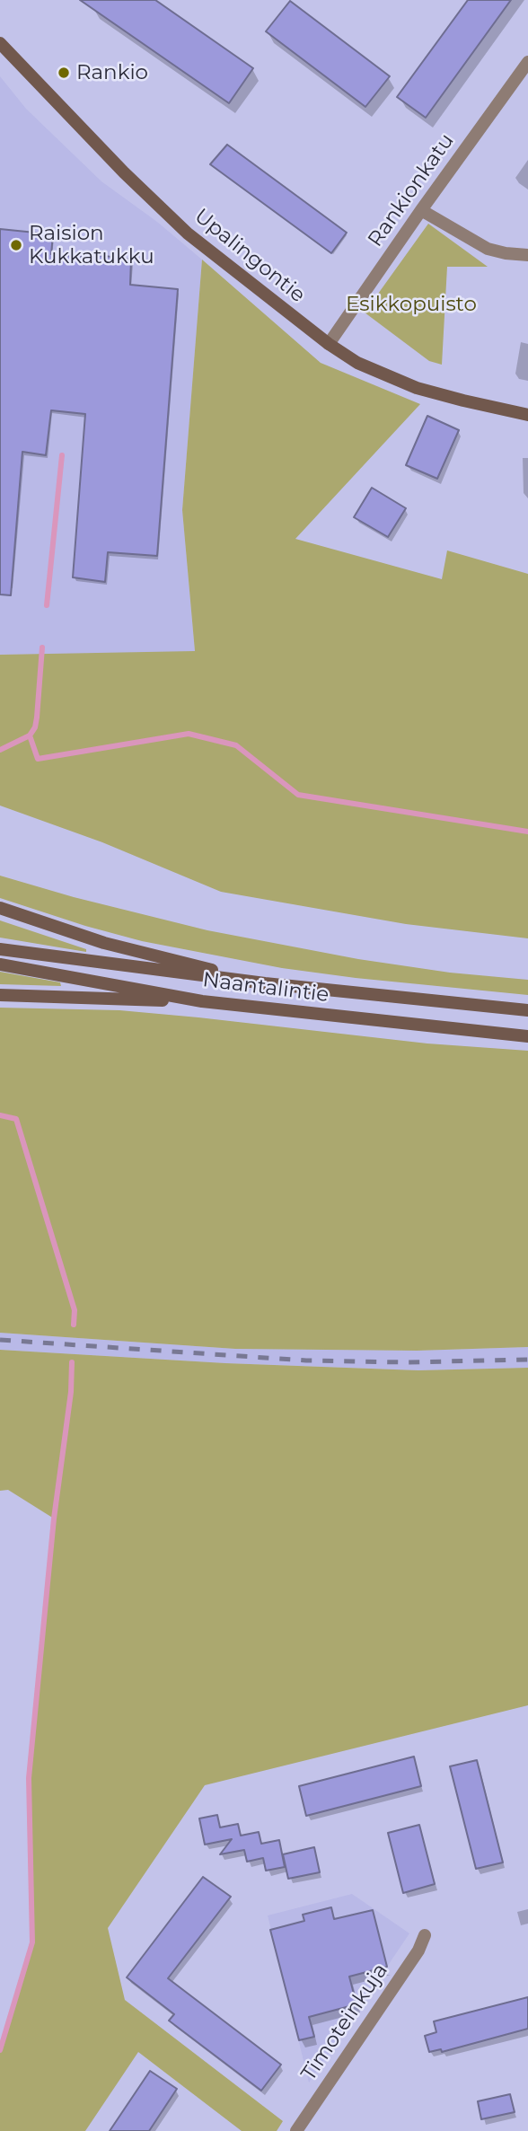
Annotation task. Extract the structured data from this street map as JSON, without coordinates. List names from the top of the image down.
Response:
{
  "streets": {
    "main road": ["Upalingontie", "Naantalintie"],
    "street": ["Rankionkatu", "Timoteinkuja"]
  },
  "crossings": [
    ["Rankionkatu", "Upalingontie"]
  ],
  "parks": ["Esikkopuisto"],
  "places": ["Rankio", "Raision Kukkatukku"]
}
